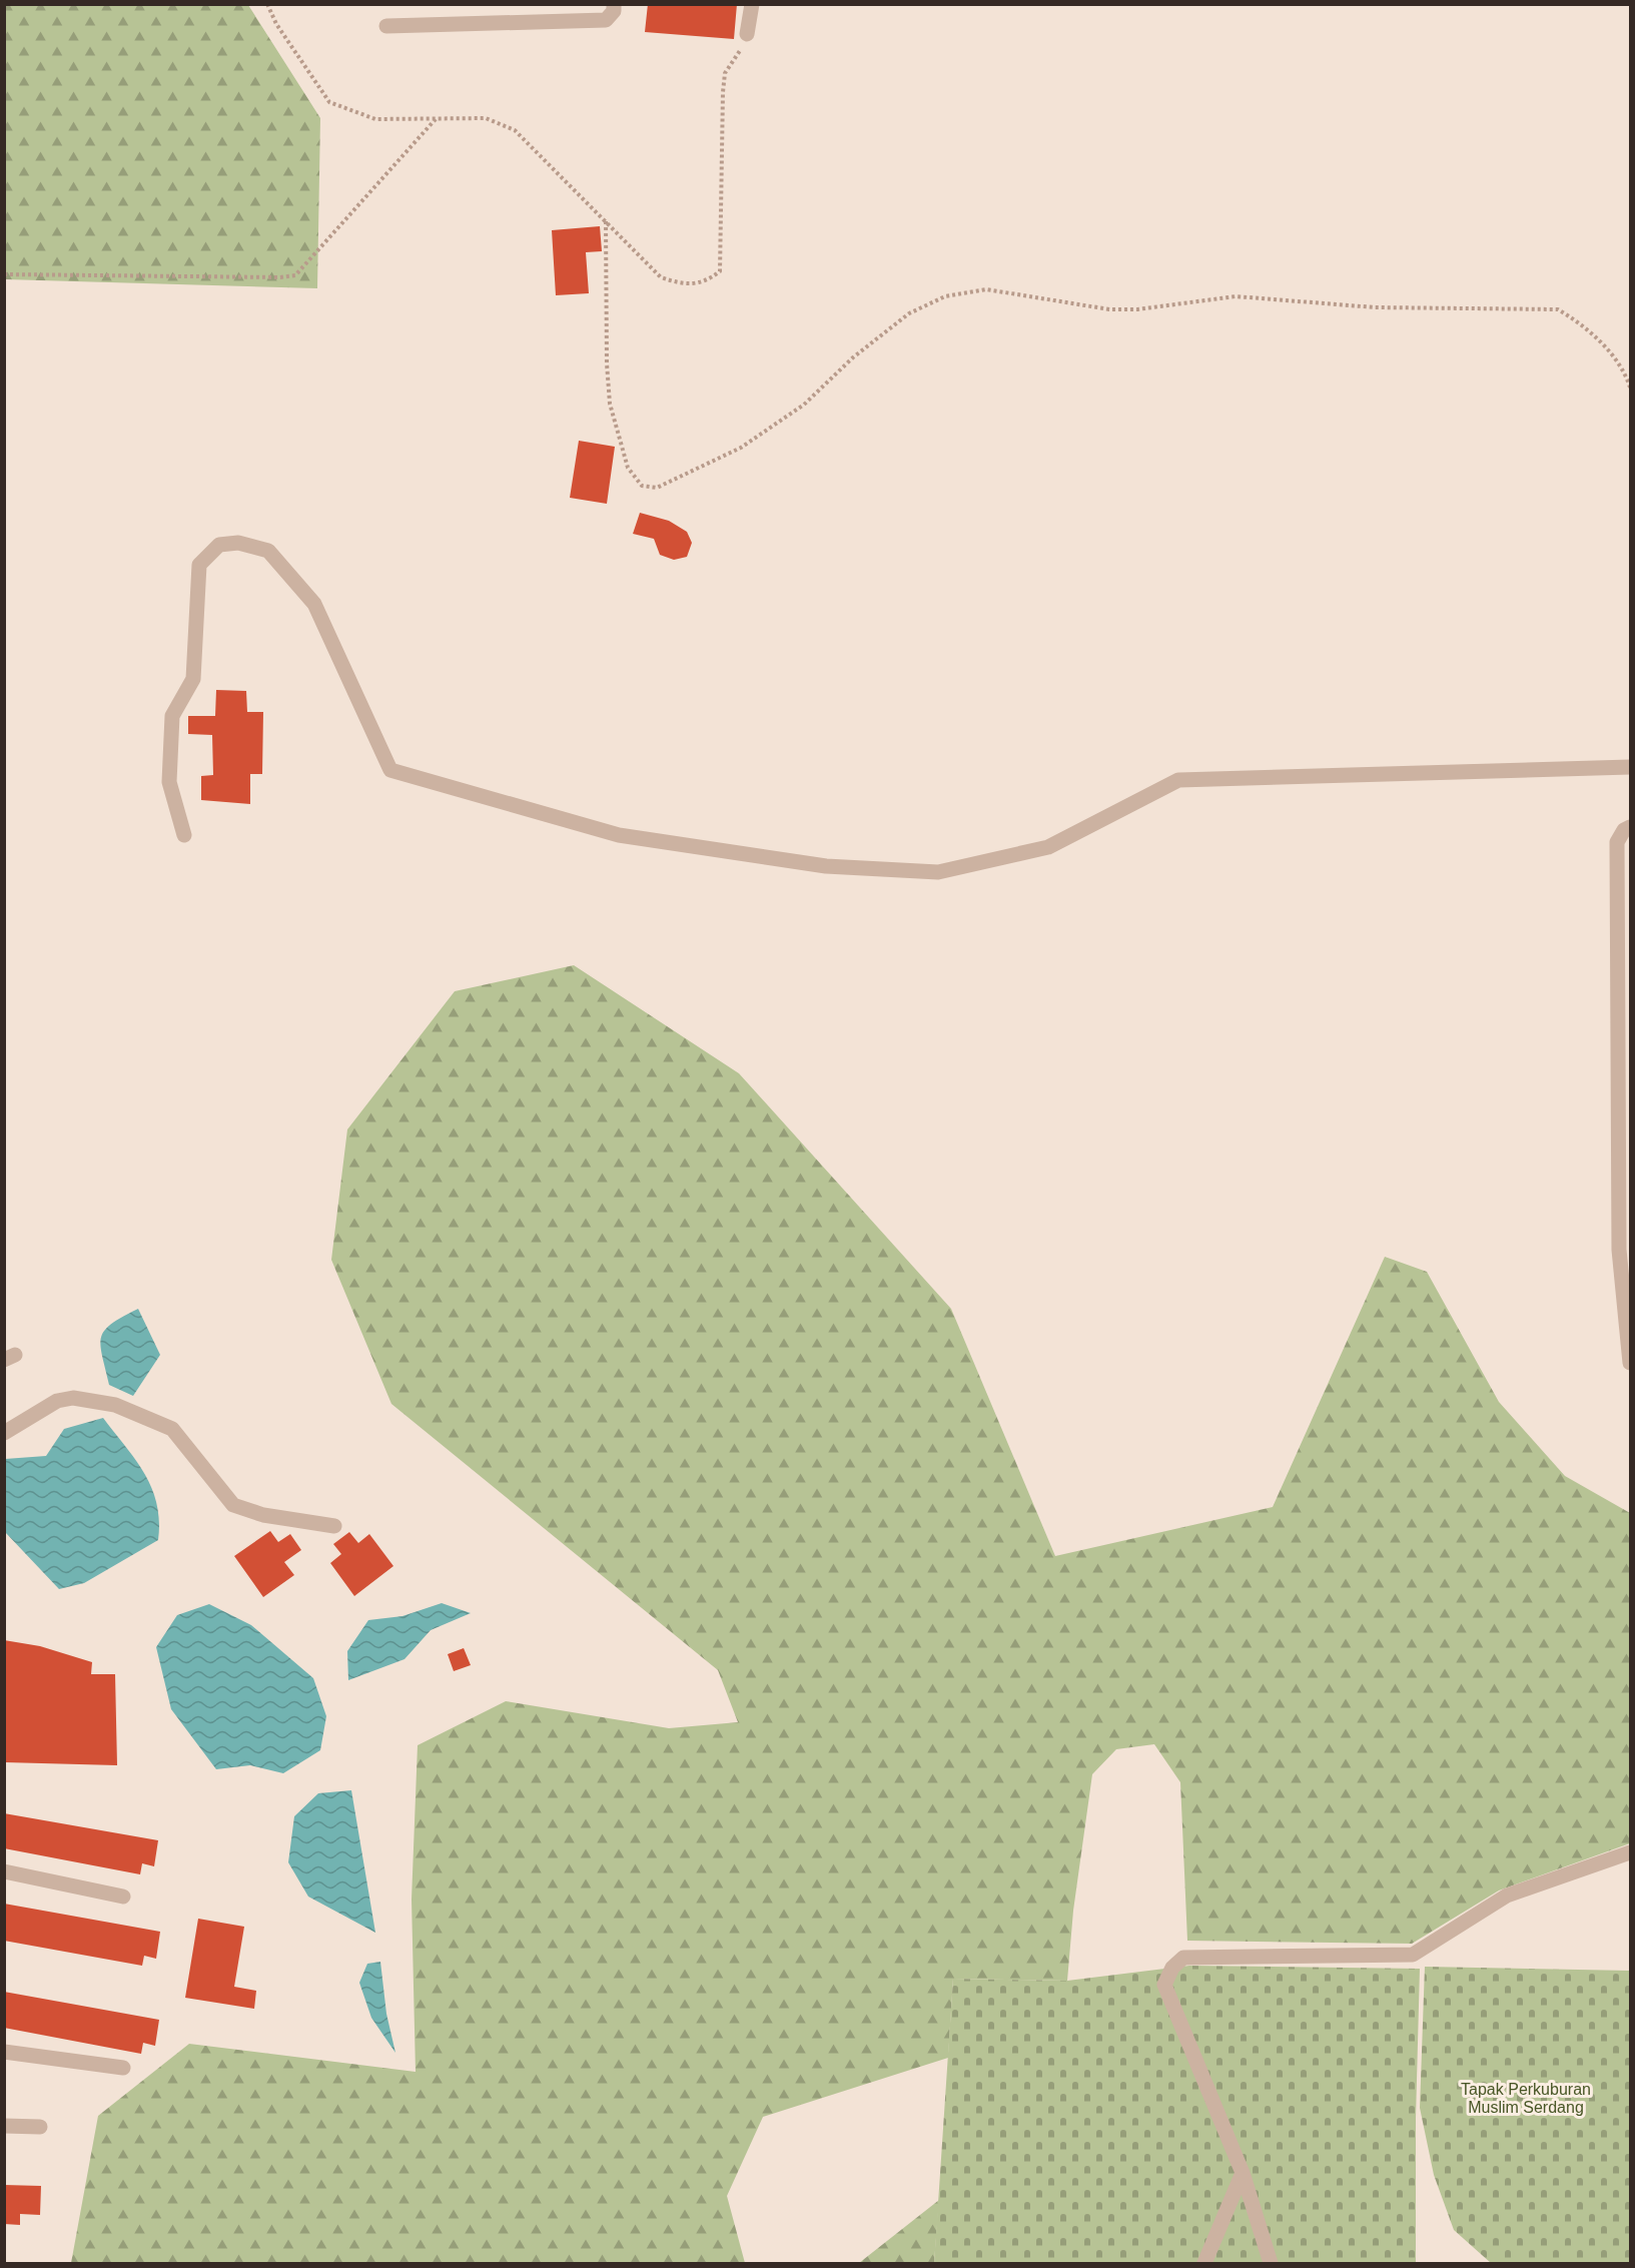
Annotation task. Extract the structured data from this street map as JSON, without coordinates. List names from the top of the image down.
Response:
{
  "parks": ["Tapak Perkuburan Muslim Serdang"]
}
